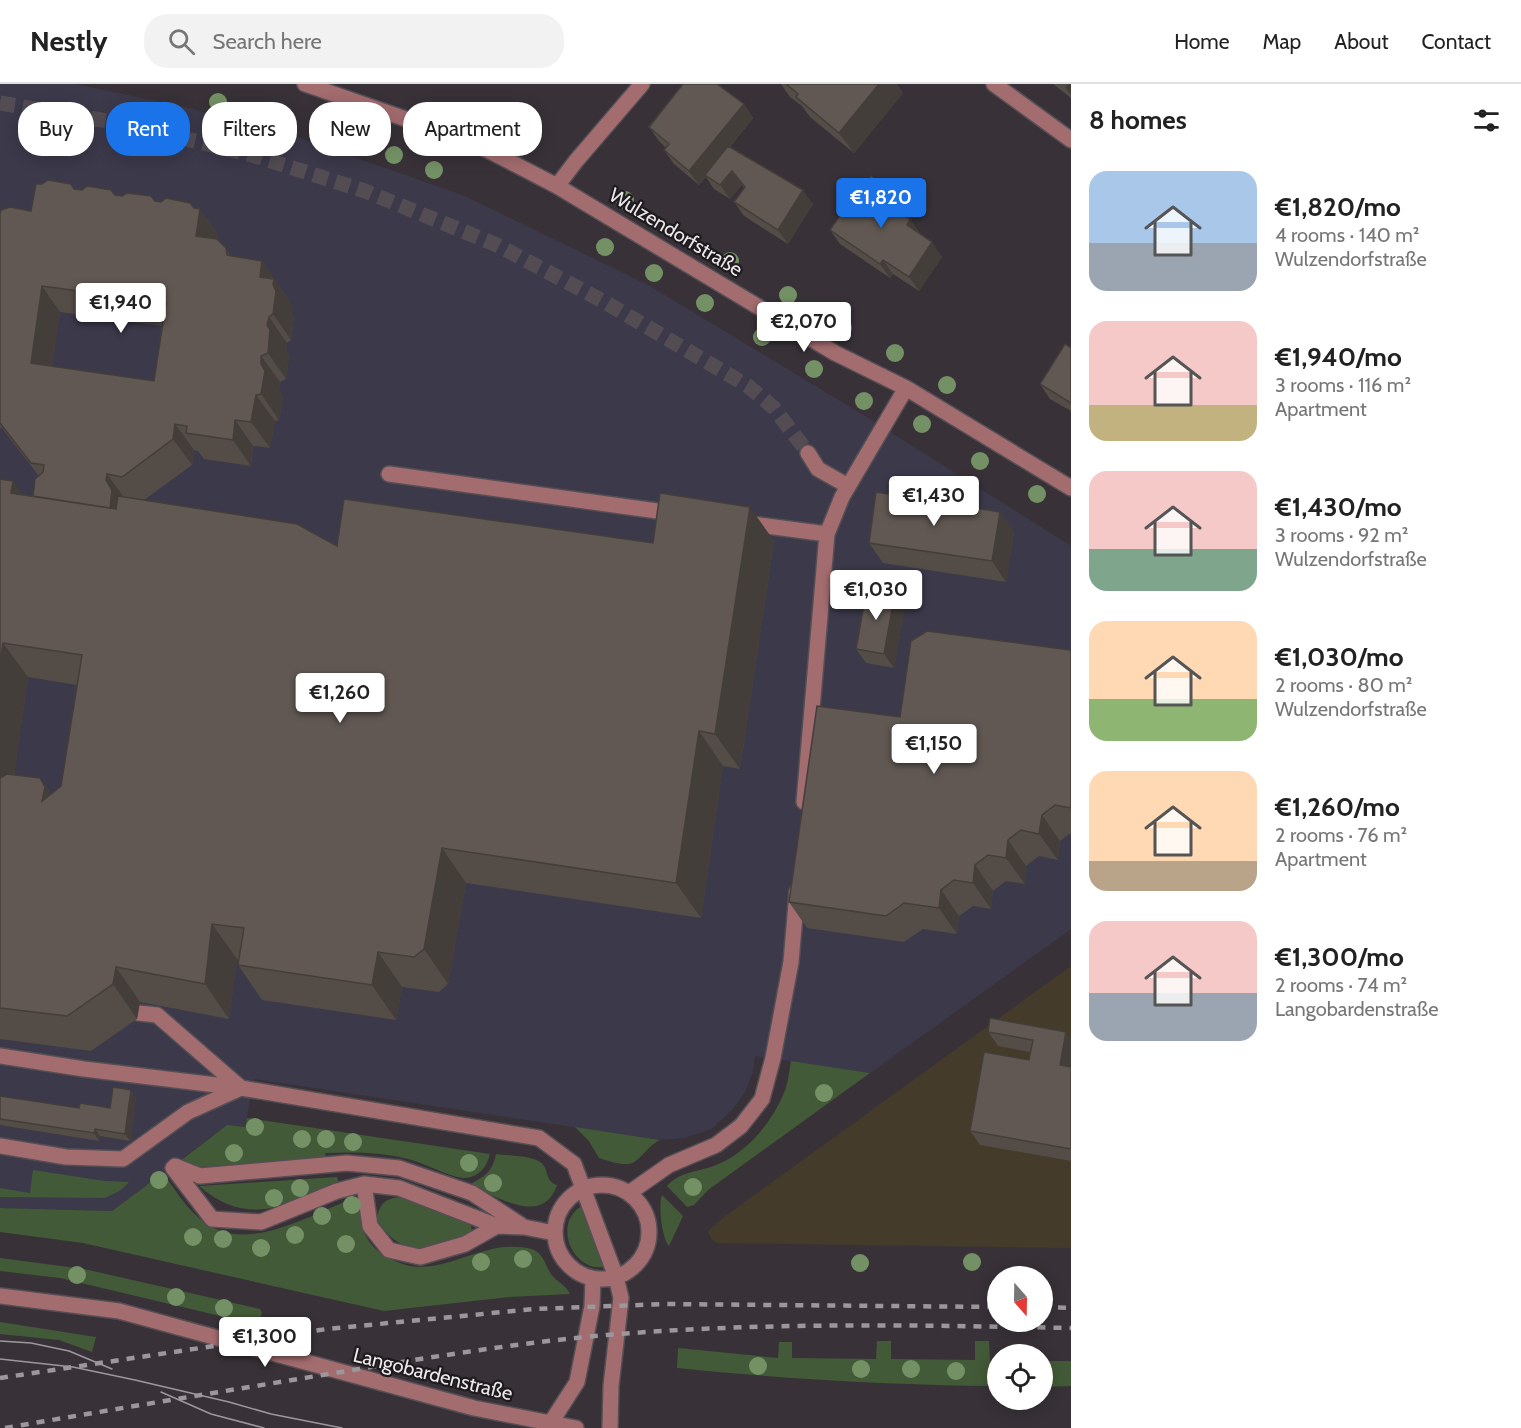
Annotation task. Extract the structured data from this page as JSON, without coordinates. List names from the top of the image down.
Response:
{
  "streets": {
    "street": ["Wulzendorfstraße", "Langobardenstraße"]
  },
  "north": "bottom",
  "page": {
    "header": "Nestly",
    "search": "Search here",
    "nav": [
      "Home",
      "Map",
      "About",
      "Contact"
    ],
    "heading": "8 homes",
    "chip": [
      "Buy",
      "Rent",
      "Filters",
      "New",
      "Apartment"
    ],
    "list": [
      {
        "name": "€1,820/mo",
        "note": "4 rooms · 140 m² · Wulzendorfstraße"
      },
      {
        "name": "€1,940/mo",
        "note": "3 rooms · 116 m² · Apartment"
      },
      {
        "name": "€1,430/mo",
        "note": "3 rooms · 92 m² · Wulzendorfstraße"
      },
      {
        "name": "€1,030/mo",
        "note": "2 rooms · 80 m² · Wulzendorfstraße"
      },
      {
        "name": "€1,260/mo",
        "note": "2 rooms · 76 m² · Apartment"
      },
      {
        "name": "€1,300/mo",
        "note": "2 rooms · 74 m² · Langobardenstraße"
      }
    ],
    "price": [
      "€1,820",
      "€1,940",
      "€2,070",
      "€1,430",
      "€1,030",
      "€1,260",
      "€1,150",
      "€1,300"
    ]
  }
}
